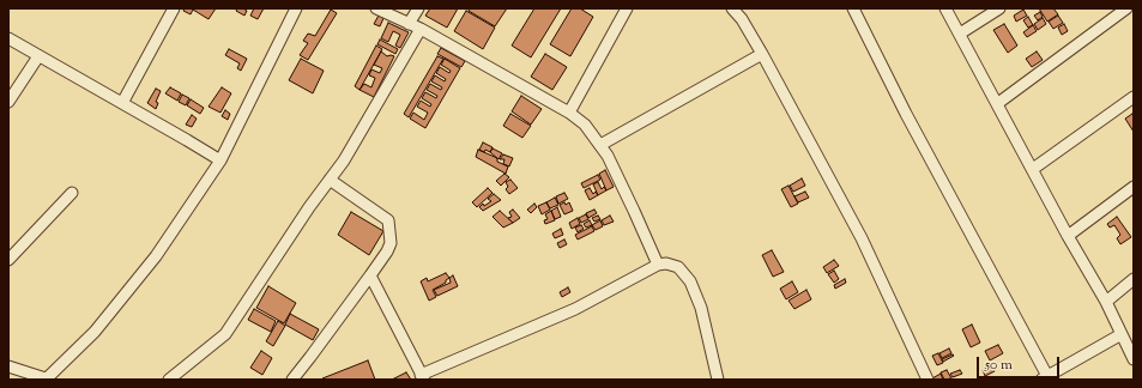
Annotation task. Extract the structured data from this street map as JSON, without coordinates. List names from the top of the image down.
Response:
{
  "scale_bar": "50 m"
}
